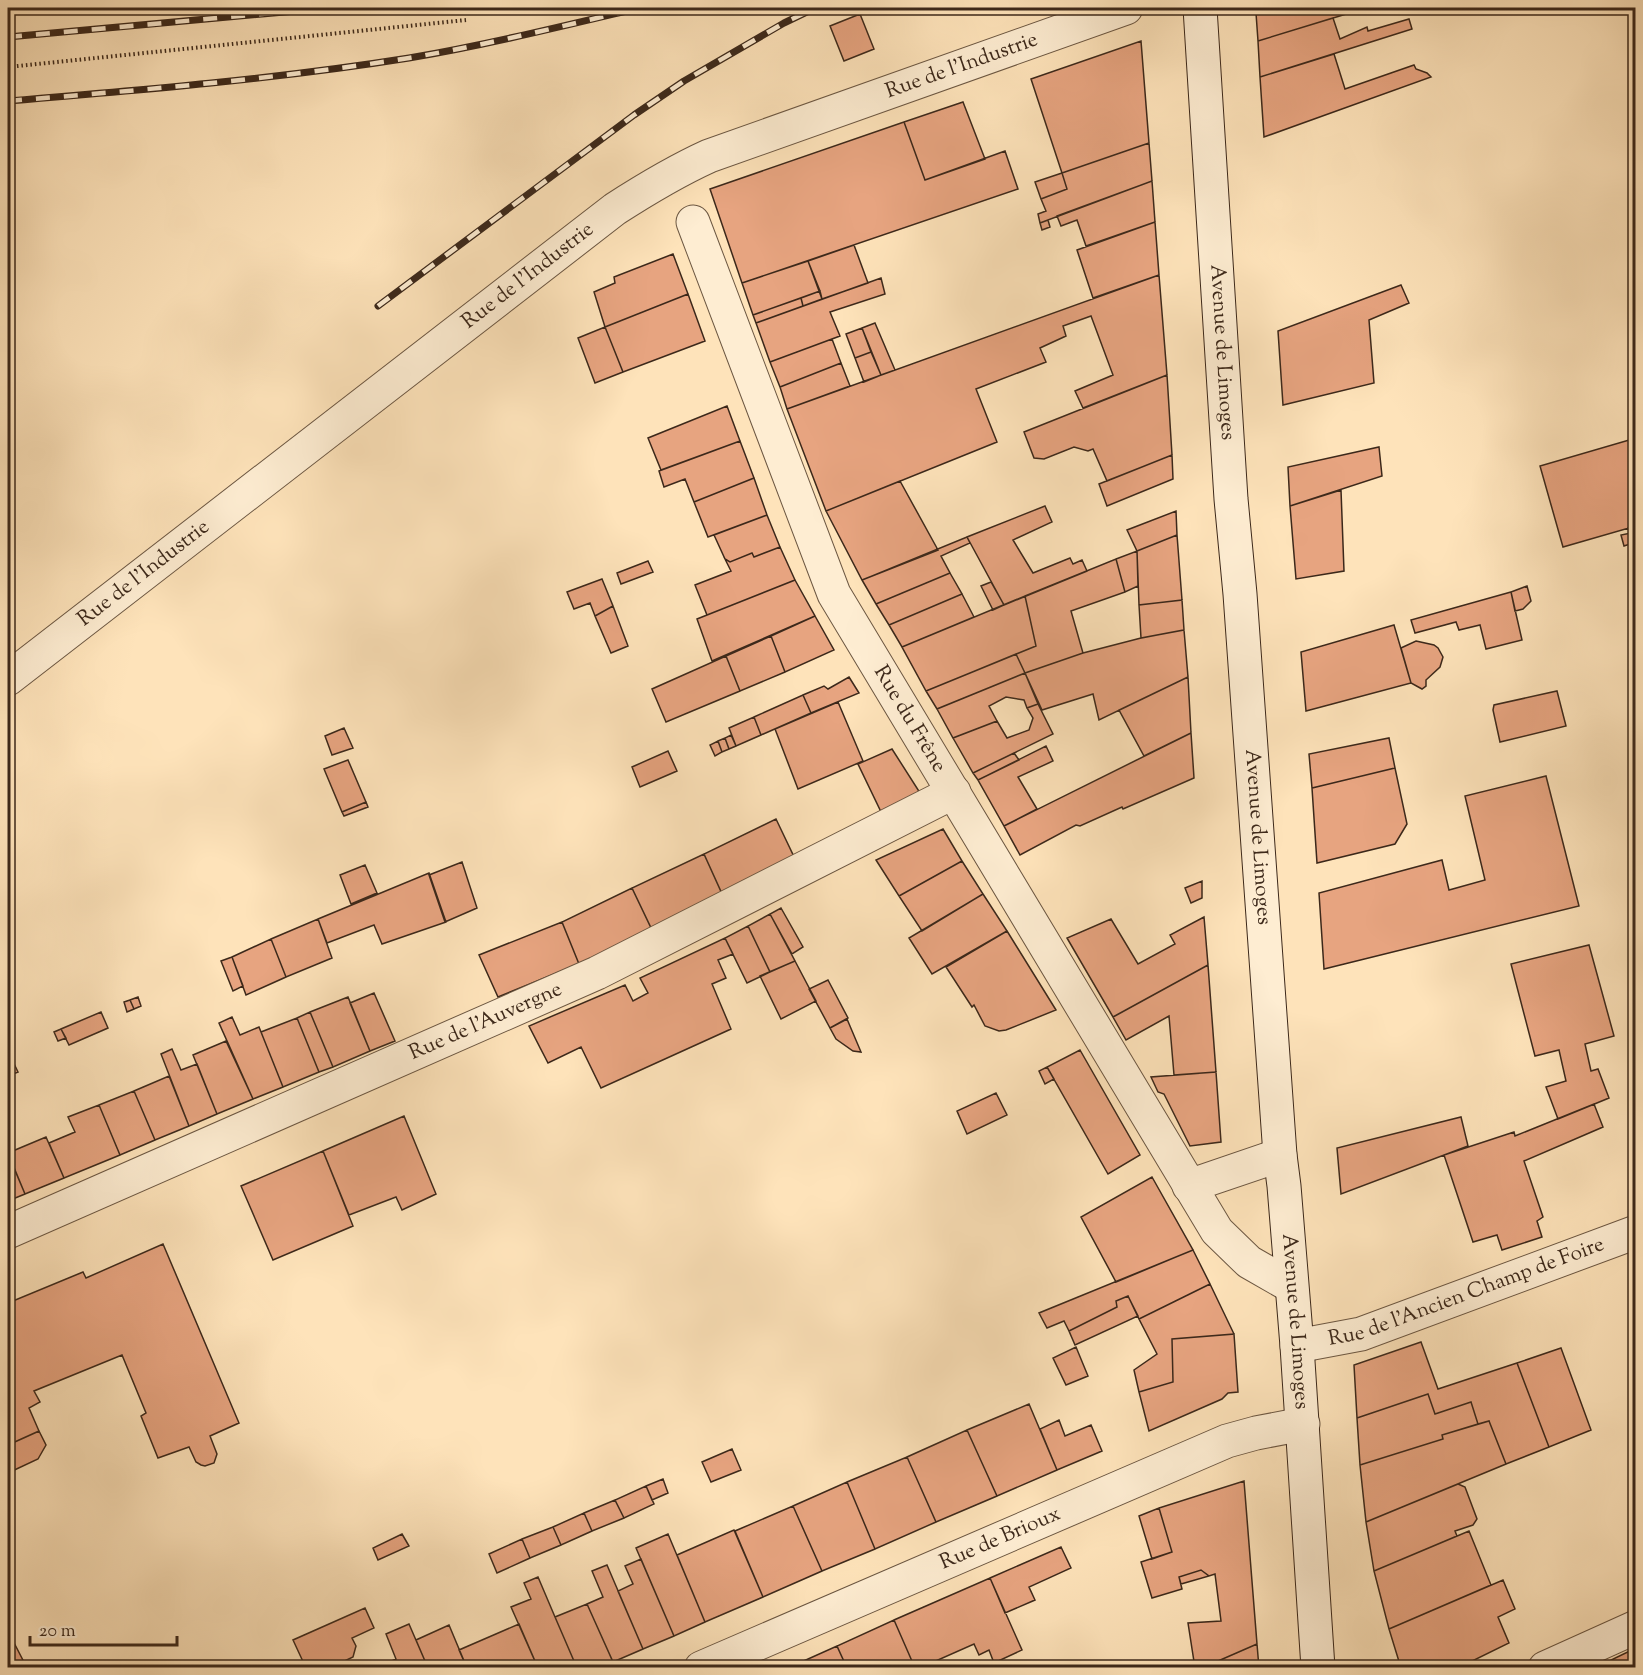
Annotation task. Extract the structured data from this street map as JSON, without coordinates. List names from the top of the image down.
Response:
{
  "streets": {
    "street": [
      "Rue de l'Industrie",
      "Avenue de Limoges",
      "Rue du Frêne",
      "Rue de l'Auvergne",
      "Rue de l'Ancien Champ de Foire",
      "Rue de Brioux"
    ]
  },
  "crossings": [
    ["Avenue de Limoges", "Rue du Frêne"],
    ["Avenue de Limoges", "Rue de l'Ancien Champ de Foire"],
    ["Avenue de Limoges", "Rue de Brioux"],
    ["Rue du Frêne", "Rue de l'Auvergne"]
  ],
  "scale_bar": "20 m"
}
